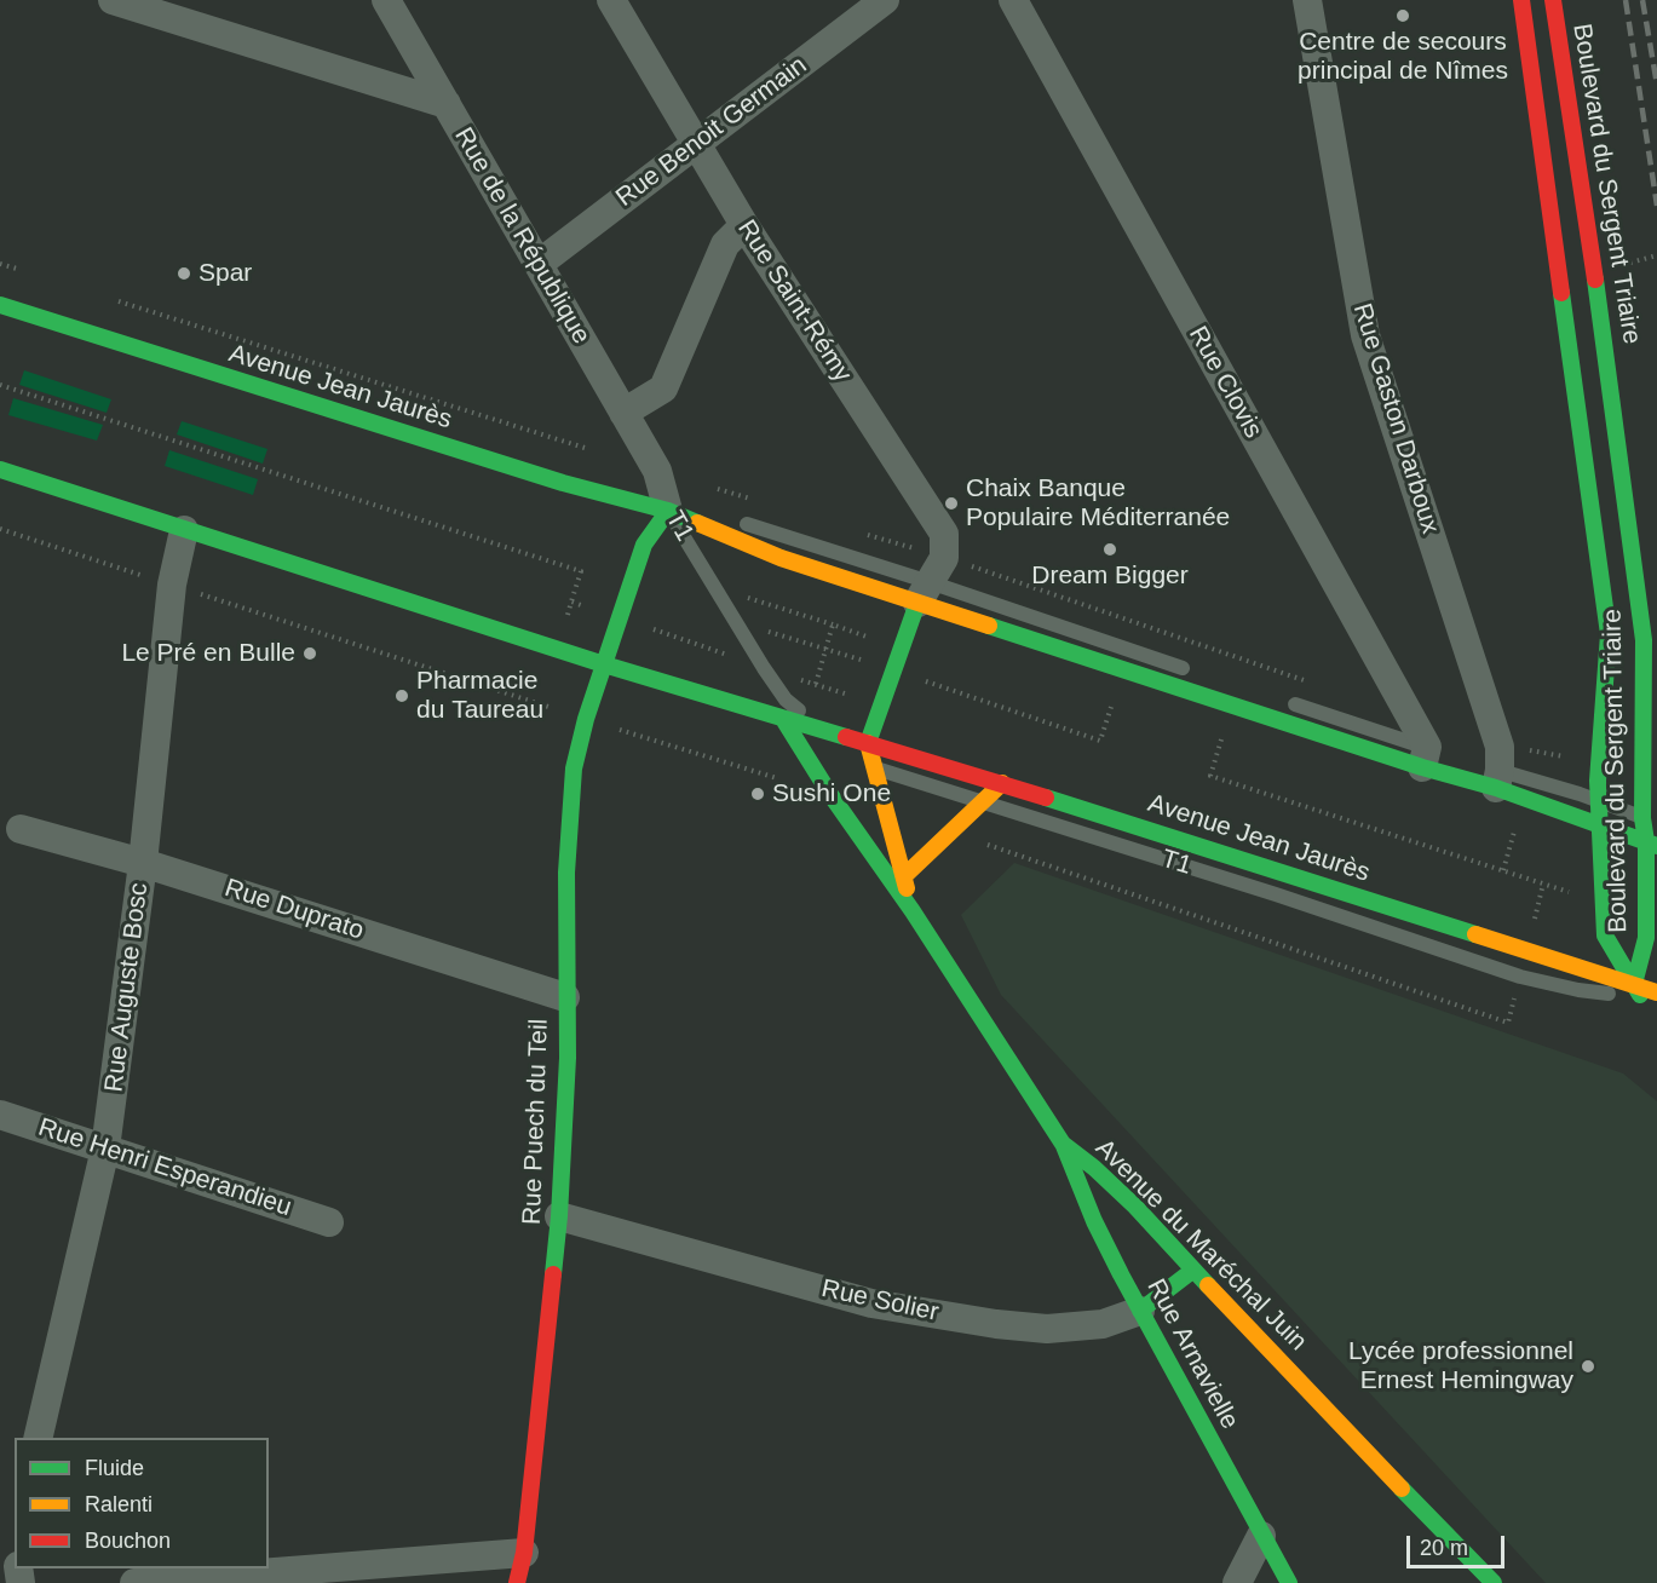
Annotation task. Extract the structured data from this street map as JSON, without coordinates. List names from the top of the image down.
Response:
{
  "streets": {
    "main road": [
      "Boulevard du Sergent Triaire",
      "Avenue Jean Jaurès",
      "Rue Puech du Teil",
      "Avenue du Maréchal Juin",
      "Rue Solier",
      "Rue Arnavielle"
    ],
    "street": [
      "Rue Benoit Germain",
      "Rue de la République",
      "Rue Saint-Rémy",
      "Rue Clovis",
      "Rue Gaston Darboux",
      "T1",
      "Rue Duprato",
      "Rue Auguste Bosc",
      "Rue Henri Esperandieu"
    ]
  },
  "crossings": [
    ["Rue Benoit Germain", "Rue de la République"],
    ["Rue Benoit Germain", "Rue Saint-Rémy"],
    ["Boulevard du Sergent Triaire", "Avenue Jean Jaurès"],
    ["Boulevard du Sergent Triaire", "T1"],
    ["Rue de la République", "T1"],
    ["Rue Saint-Rémy", "Avenue Jean Jaurès"],
    ["Rue Saint-Rémy", "T1"],
    ["Rue Clovis", "Avenue Jean Jaurès"],
    ["Avenue Jean Jaurès", "Rue Gaston Darboux"],
    ["Avenue Jean Jaurès", "T1"],
    ["Avenue Jean Jaurès", "Rue Auguste Bosc"],
    ["Avenue Jean Jaurès", "Rue Puech du Teil"],
    ["Avenue Jean Jaurès", "Avenue du Maréchal Juin"],
    ["T1", "Avenue du Maréchal Juin"],
    ["Rue Duprato", "Rue Auguste Bosc"],
    ["Rue Duprato", "Rue Puech du Teil"],
    ["Rue Auguste Bosc", "Rue Henri Esperandieu"],
    ["Rue Puech du Teil", "Rue Solier"],
    ["Avenue du Maréchal Juin", "Rue Solier"],
    ["Avenue du Maréchal Juin", "Rue Arnavielle"],
    ["Rue Solier", "Rue Arnavielle"]
  ],
  "places": [
    "Centre de secours principal de Nîmes",
    "Spar",
    "Chaix Banque Populaire Méditerranée",
    "Dream Bigger",
    "Le Pré en Bulle",
    "Pharmacie du Taureau",
    "Sushi One",
    "Lycée professionnel Ernest Hemingway"
  ],
  "legend": ["Fluide", "Ralenti", "Bouchon"],
  "scale_bar": "20 m"
}
